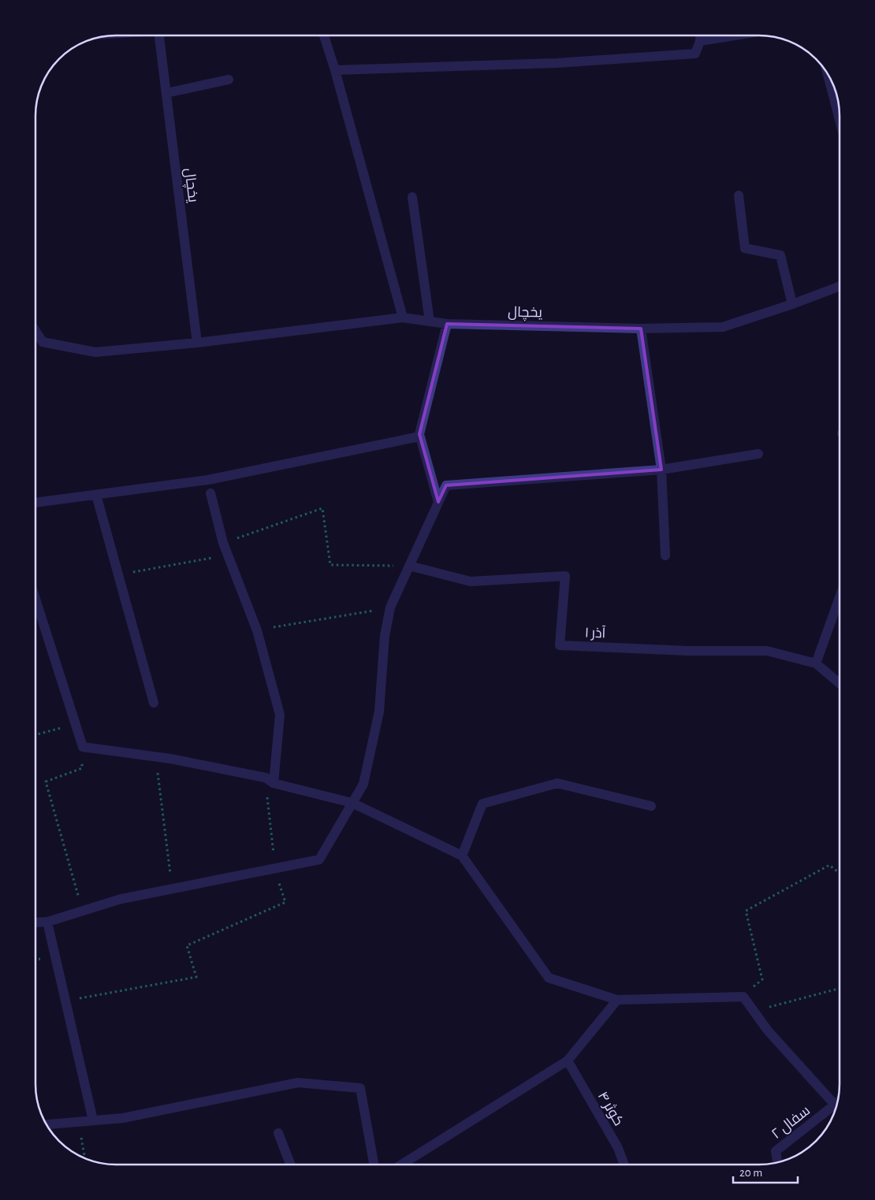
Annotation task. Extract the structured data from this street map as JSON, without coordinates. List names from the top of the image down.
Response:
{
  "streets": {
    "street": [
      "یخچال",
      "آذر ۱",
      "کوثر ۴",
      "سفال ۲"
    ]
  },
  "scale_bar": "20 m"
}
